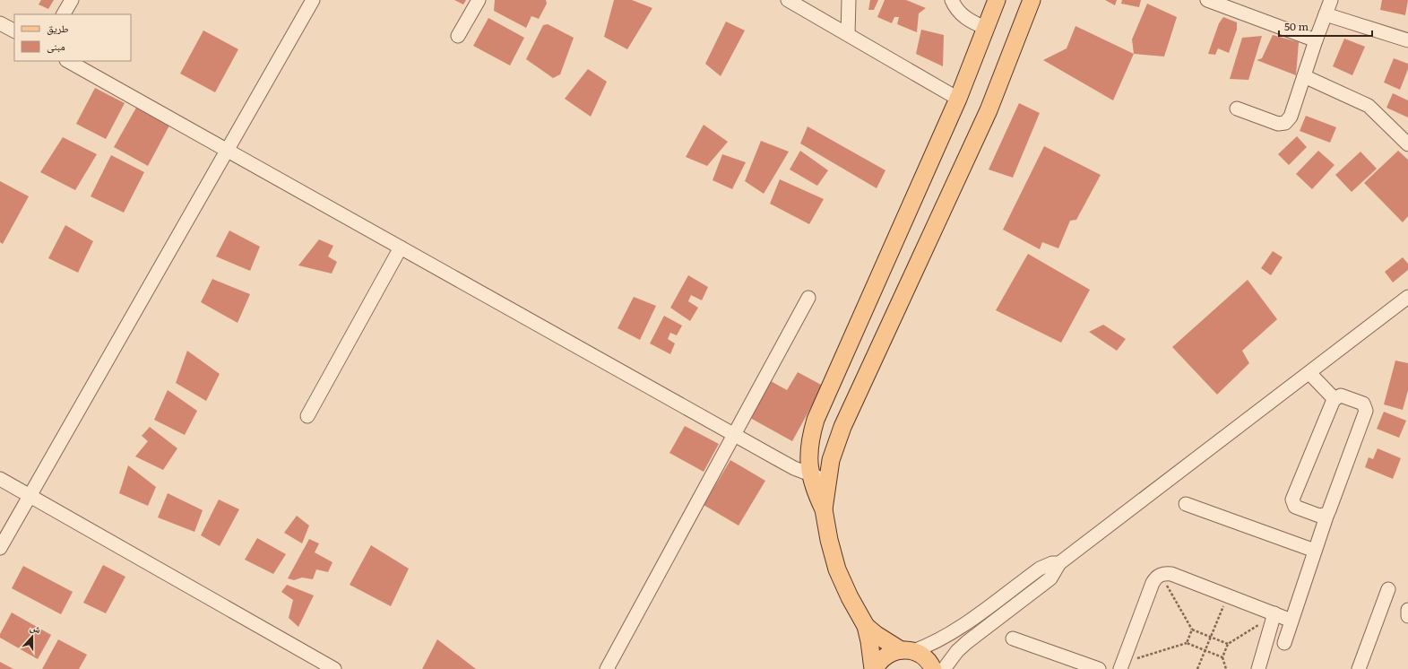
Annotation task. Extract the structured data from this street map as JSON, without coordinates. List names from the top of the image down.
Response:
{
  "legend": ["طريق", "مبنى"],
  "scale_bar": "50 m",
  "north": "top"
}
